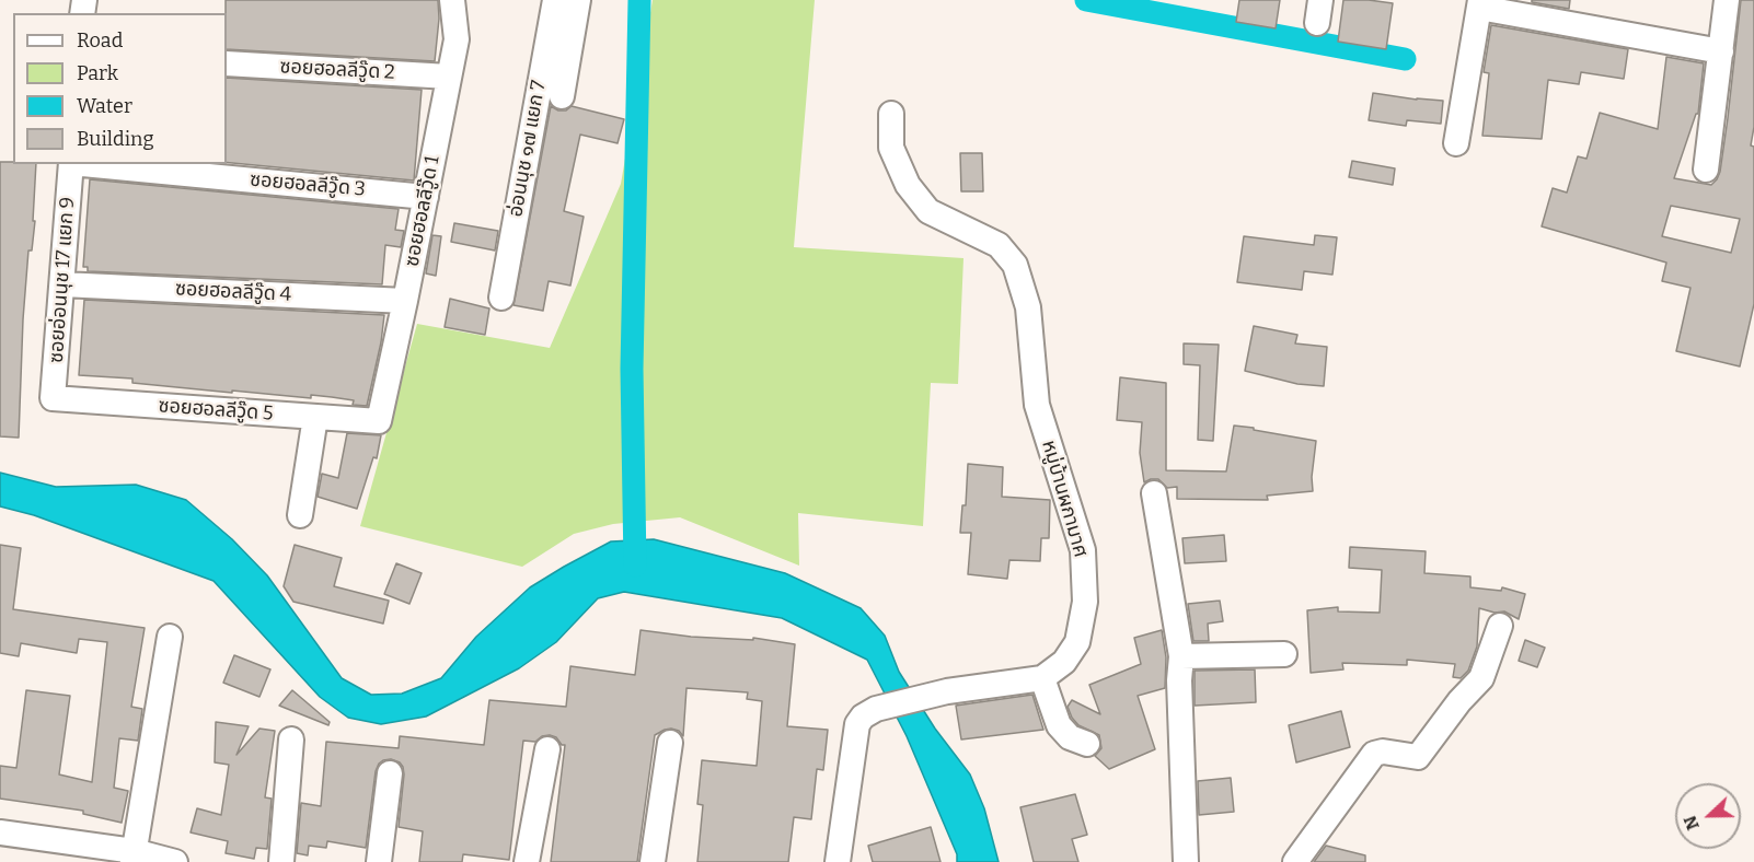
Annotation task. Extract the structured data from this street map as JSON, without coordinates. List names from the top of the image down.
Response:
{
  "streets": {
    "street": [
      "ซอยฮอลลีวู๊ด 2",
      "อ่อนนุช ๑๗ แยก 7",
      "ซอยฮอลลีวู๊ด 3",
      "ซอยฮอลลีวู๊ด 1",
      "ซอยอ่อนนุช 17 แยก 9",
      "ซอยฮอลลีวู๊ด 4",
      "ซอยฮอลลีวู๊ด 5",
      "หมู่บ้านผกามาศ"
    ]
  },
  "crossings": [
    ["ซอยฮอลลีวู๊ด 2", "ซอยฮอลลีวู๊ด 1"],
    ["ซอยฮอลลีวู๊ด 3", "ซอยฮอลลีวู๊ด 1"],
    ["ซอยฮอลลีวู๊ด 1", "ซอยฮอลลีวู๊ด 4"],
    ["ซอยฮอลลีวู๊ด 1", "ซอยฮอลลีวู๊ด 5"],
    ["ซอยอ่อนนุช 17 แยก 9", "ซอยฮอลลีวู๊ด 4"],
    ["ซอยอ่อนนุช 17 แยก 9", "ซอยฮอลลีวู๊ด 5"]
  ],
  "legend": [
    "Road",
    "Park",
    "Water",
    "Building"
  ],
  "north": "left"
}
